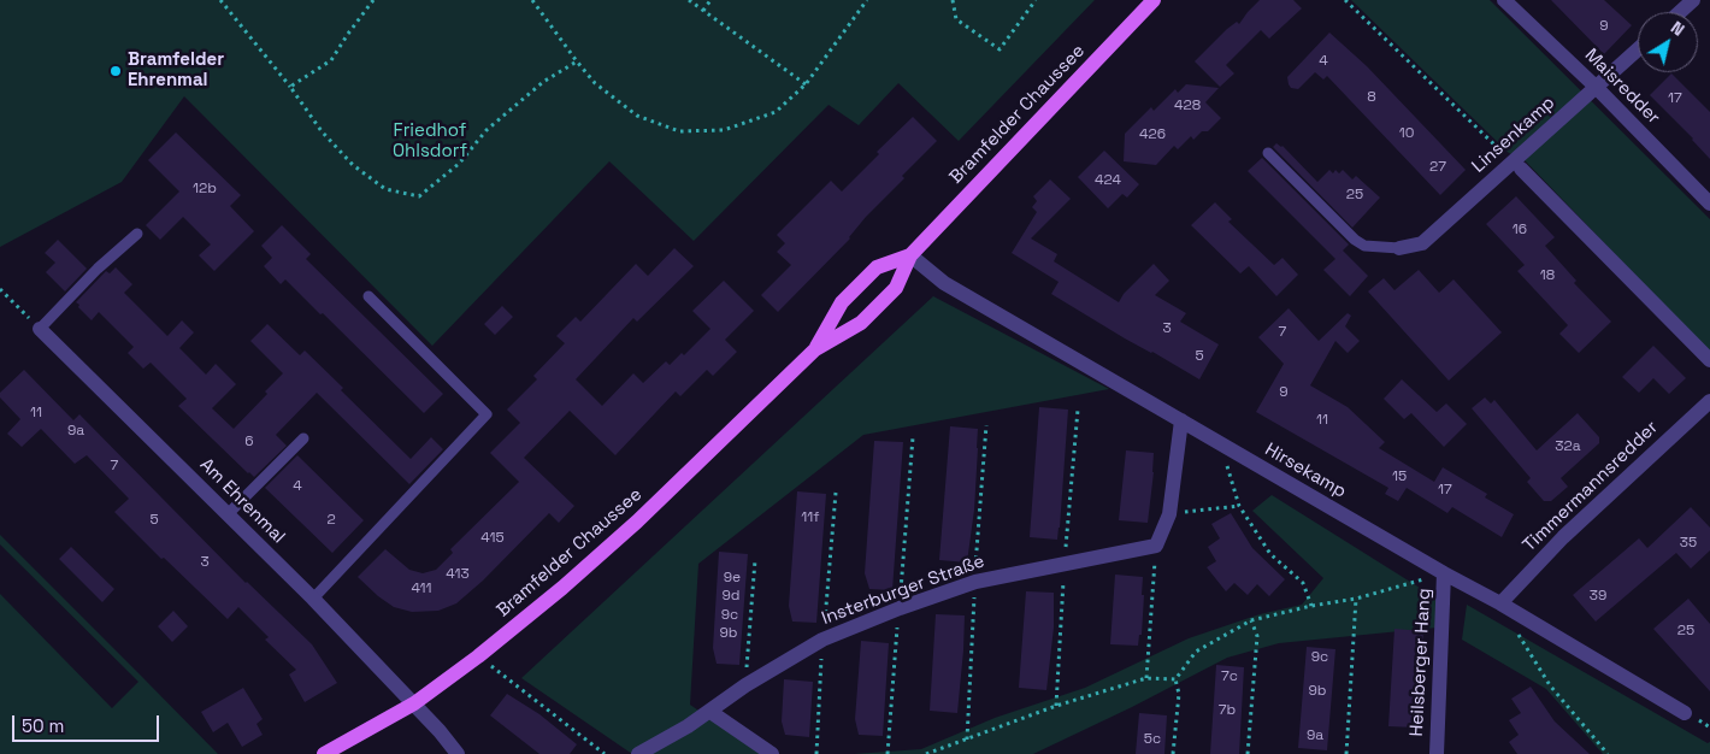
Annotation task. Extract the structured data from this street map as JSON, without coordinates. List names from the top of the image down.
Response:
{
  "streets": {
    "main road": ["Bramfelder Chaussee"],
    "street": [
      "Maisredder",
      "Linsenkamp",
      "Hirsekamp",
      "Timmermannsredder",
      "Am Ehrenmal",
      "Insterburger Straße",
      "Heilsberger Hang"
    ]
  },
  "crossings": [
    ["Maisredder", "Linsenkamp"],
    ["Bramfelder Chaussee", "Hirsekamp"],
    ["Bramfelder Chaussee", "Am Ehrenmal"],
    ["Hirsekamp", "Timmermannsredder"],
    ["Hirsekamp", "Heilsberger Hang"]
  ],
  "parks": ["Friedhof Ohlsdorf"],
  "places": ["Bramfelder Ehrenmal"],
  "house_numbers": [
    "9",
    "4",
    "8",
    "17",
    "428",
    "10",
    "426",
    "27",
    "424",
    "12b",
    "25",
    "16",
    "18",
    "3",
    "7",
    "5",
    "9",
    "11",
    "11",
    "9a",
    "6",
    "32a",
    "7",
    "15",
    "4",
    "17",
    "11f",
    "5",
    "2",
    "415",
    "35",
    "3",
    "413",
    "9e",
    "411",
    "9d",
    "39",
    "9c",
    "25",
    "9b",
    "9c",
    "7c",
    "9b",
    "7b",
    "9a",
    "5c"
  ],
  "scale_bar": "50 m",
  "north": "top right"
}
